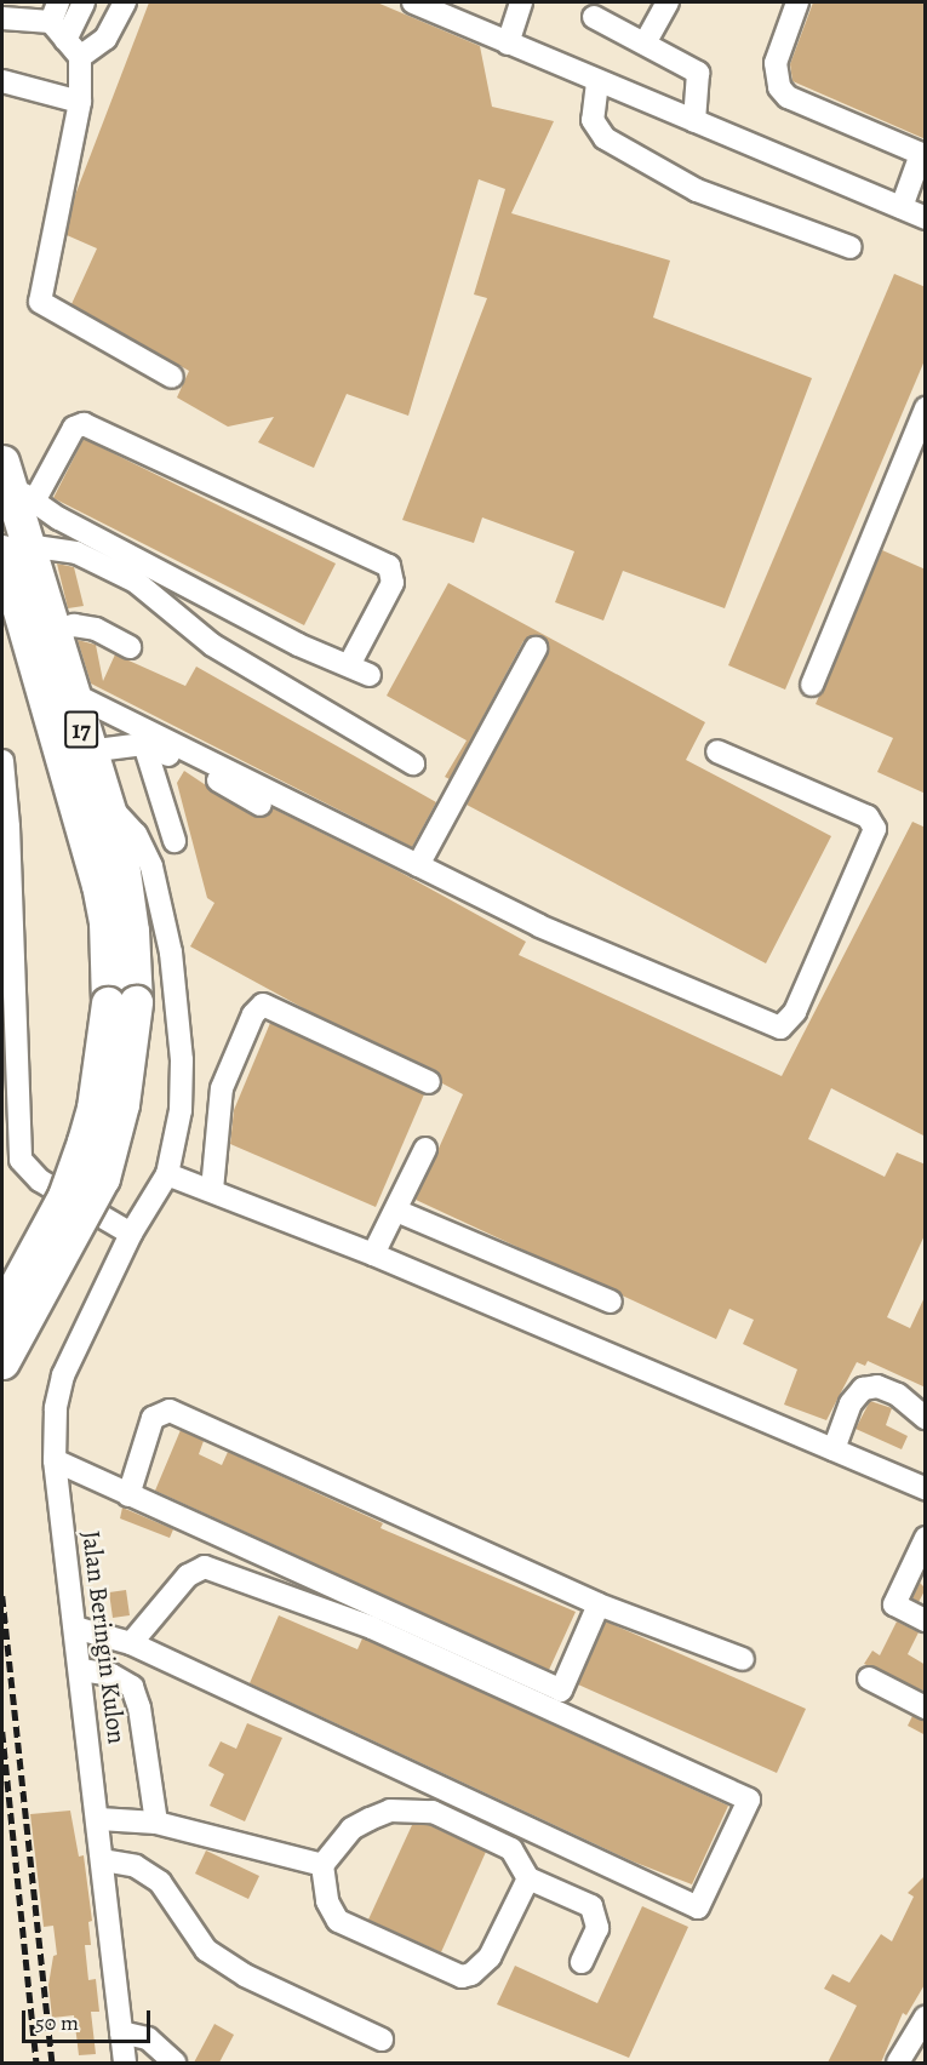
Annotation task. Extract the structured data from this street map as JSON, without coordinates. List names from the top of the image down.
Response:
{
  "streets": {
    "highway": ["17"],
    "street": ["Jalan Beringin Kulon"]
  },
  "scale_bar": "50 m"
}
